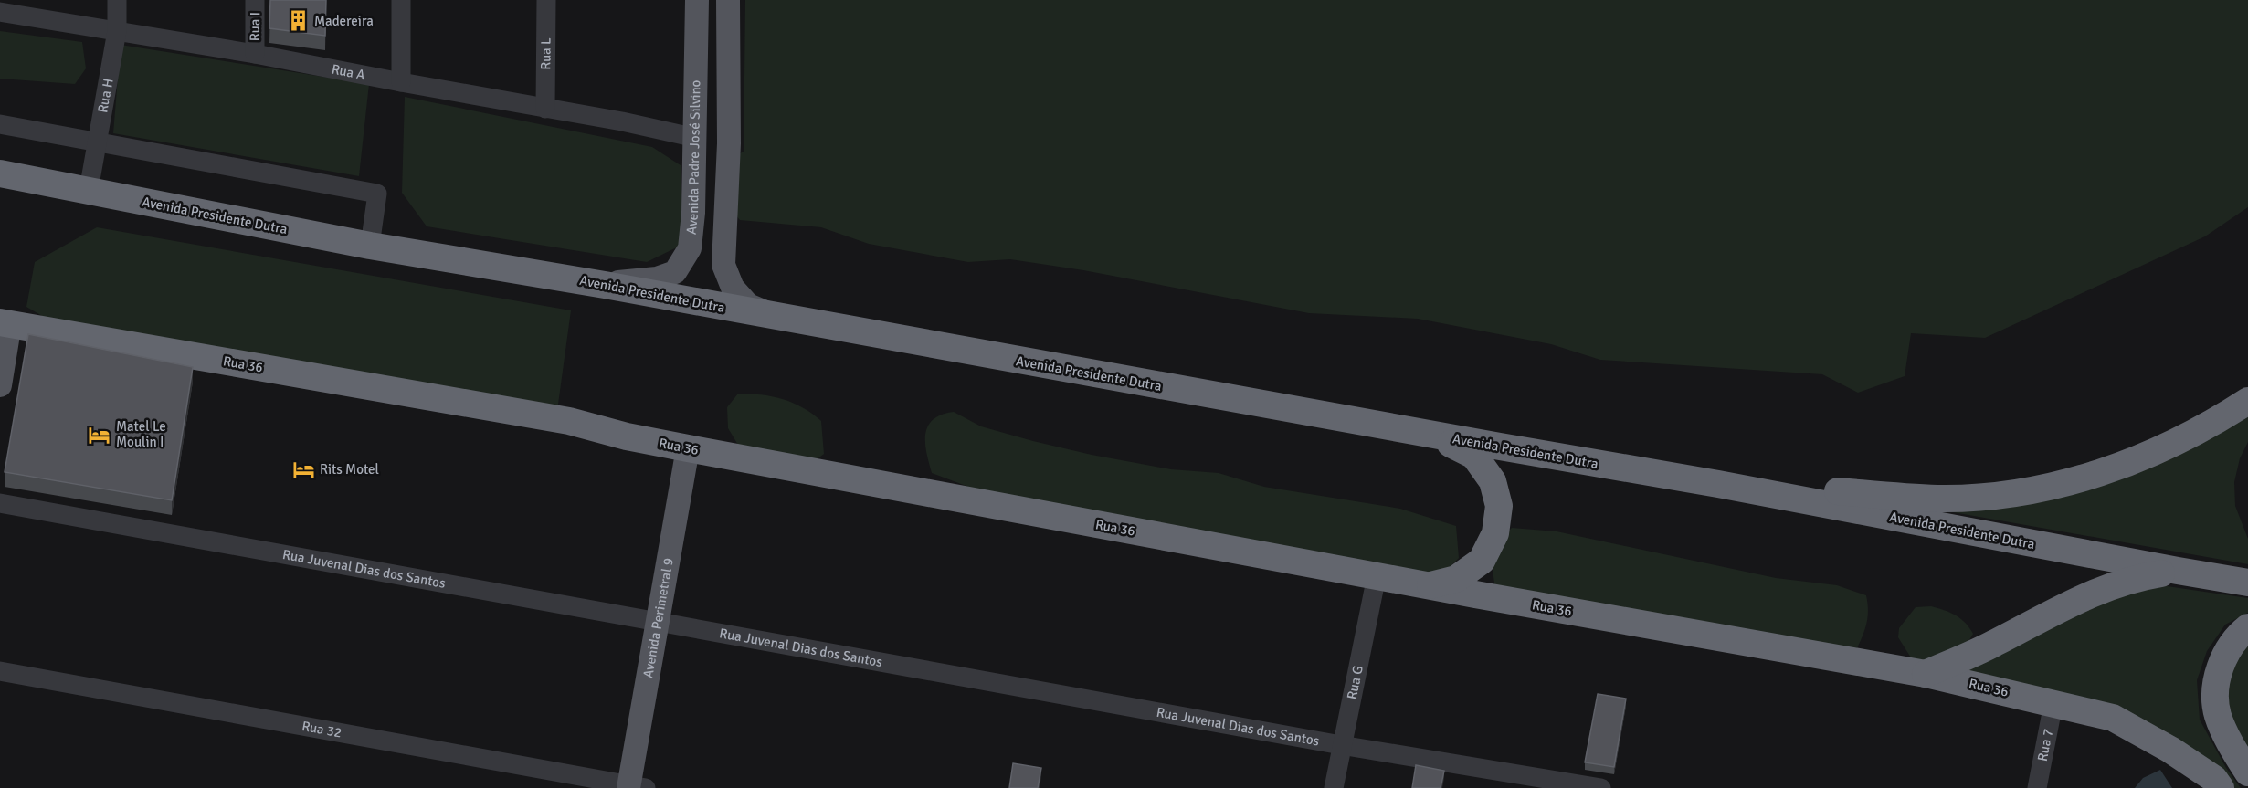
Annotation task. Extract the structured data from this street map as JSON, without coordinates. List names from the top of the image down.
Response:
{
  "streets": {
    "highway": ["Avenida Presidente Dutra", "Rua 36"],
    "main road": ["Avenida Padre José Silvino", "Avenida Perimetral 9"],
    "street": [
      "Rua I",
      "Rua L",
      "Rua A",
      "Rua H",
      "Rua Juvenal Dias dos Santos",
      "Rua G",
      "Rua 32",
      "Rua 7"
    ]
  },
  "crossings": [
    ["Rua I", "Rua A"],
    ["Rua L", "Rua A"],
    ["Rua A", "Rua H"],
    ["Rua A", "Avenida Padre José Silvino"],
    ["Rua H", "Avenida Presidente Dutra"],
    ["Avenida Padre José Silvino", "Avenida Presidente Dutra"],
    ["Rua 36", "Avenida Perimetral 9"],
    ["Rua 36", "Rua G"],
    ["Rua 36", "Rua 7"],
    ["Rua Juvenal Dias dos Santos", "Avenida Perimetral 9"],
    ["Rua Juvenal Dias dos Santos", "Rua G"],
    ["Avenida Perimetral 9", "Rua 32"]
  ],
  "places": {
    "building": ["Madereira"],
    "hotel": ["Matel Le Moulin I", "Rits Motel"]
  }
}
